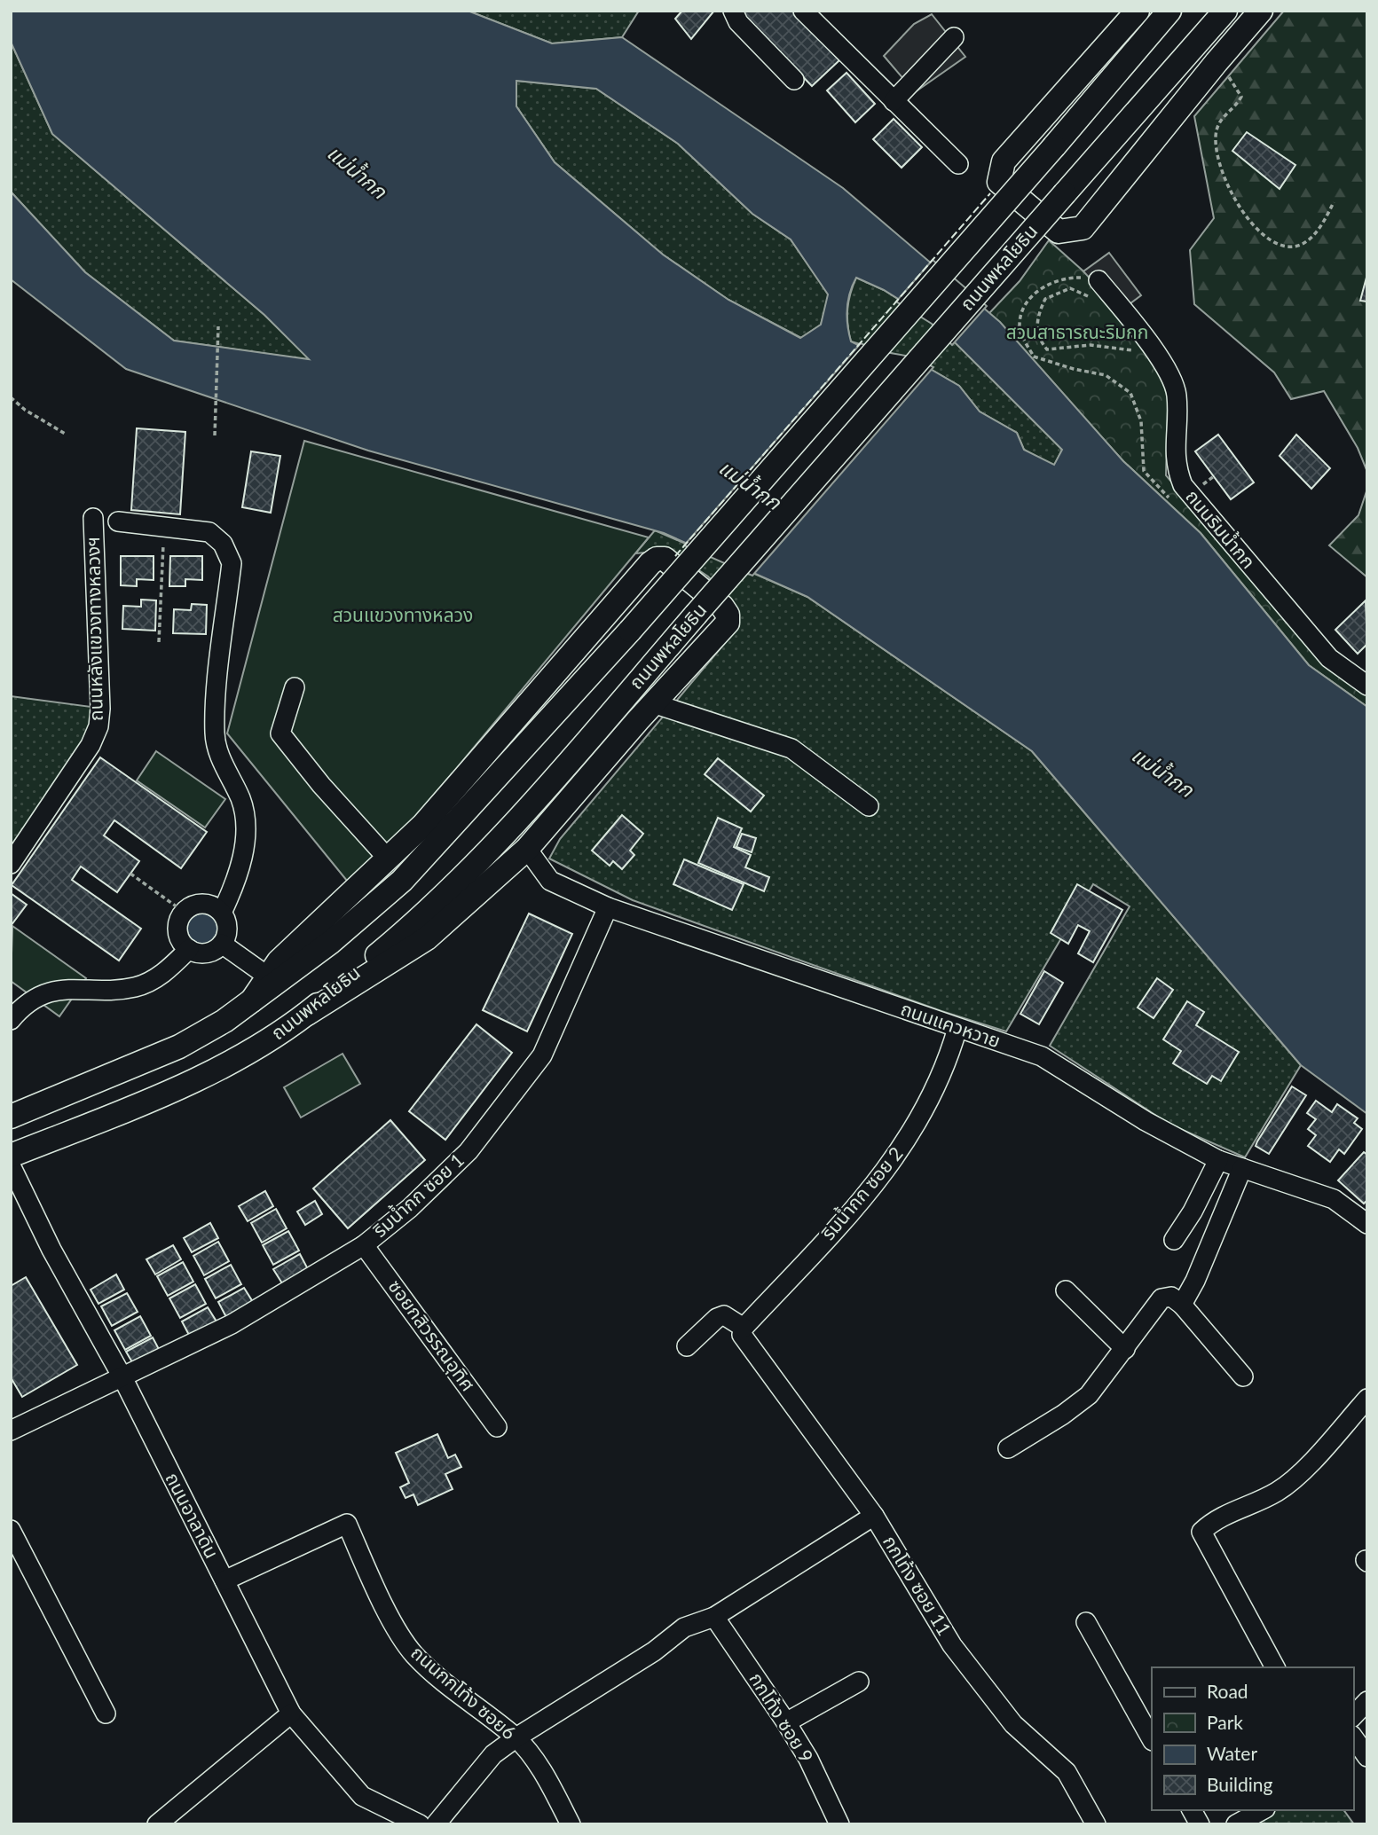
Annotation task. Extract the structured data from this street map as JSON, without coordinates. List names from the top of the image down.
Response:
{
  "streets": {
    "main road": ["ถนนพหลโยธิน"],
    "street": [
      "ถนนริมน้ำกก",
      "ถนนหลังแขวงทางหลวงฯ",
      "ถนนแควหวาย",
      "ริมน้ำกก ซอย 2",
      "ริมน้ำกก ซอย 1",
      "ซอยกสิวรรณอุทิศ",
      "ถนนอาลาดิน",
      "กกโท้ง ซอย 11",
      "ถนนกกโท้ง ซอย6",
      "กกโท้ง ซอย 9"
    ]
  },
  "crossings": [
    ["ถนนแควหวาย", "ริมน้ำกก ซอย 2"],
    ["ถนนแควหวาย", "ริมน้ำกก ซอย 1"],
    ["ริมน้ำกก ซอย 2", "กกโท้ง ซอย 11"],
    ["ริมน้ำกก ซอย 1", "ซอยกสิวรรณอุทิศ"],
    ["ริมน้ำกก ซอย 1", "ถนนอาลาดิน"],
    ["ถนนอาลาดิน", "ถนนกกโท้ง ซอย6"]
  ],
  "water": ["แม่น้ำกก"],
  "parks": ["สวนสาธารณะริมกก", "สวนแขวงทางหลวง"],
  "legend": [
    "Road",
    "Park",
    "Water",
    "Building"
  ]
}
